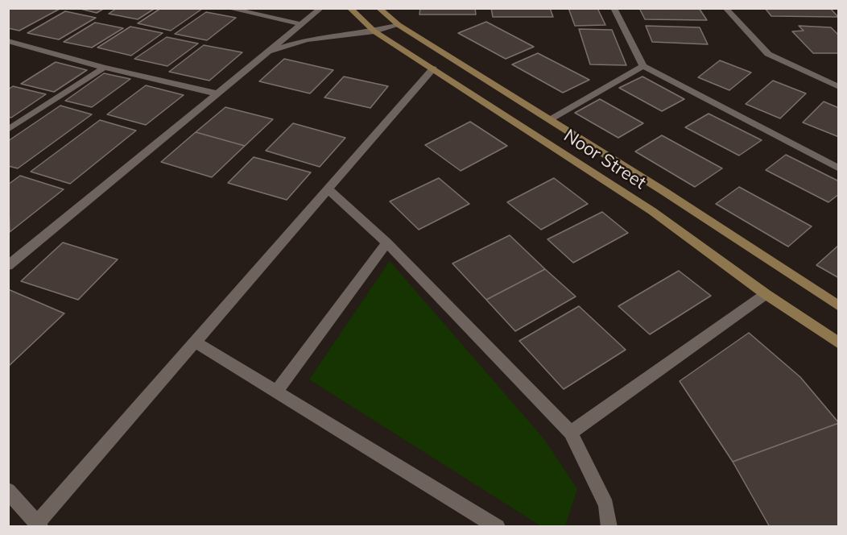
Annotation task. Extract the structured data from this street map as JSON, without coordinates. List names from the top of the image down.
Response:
{
  "streets": {
    "main road": ["Noor Street"]
  }
}
